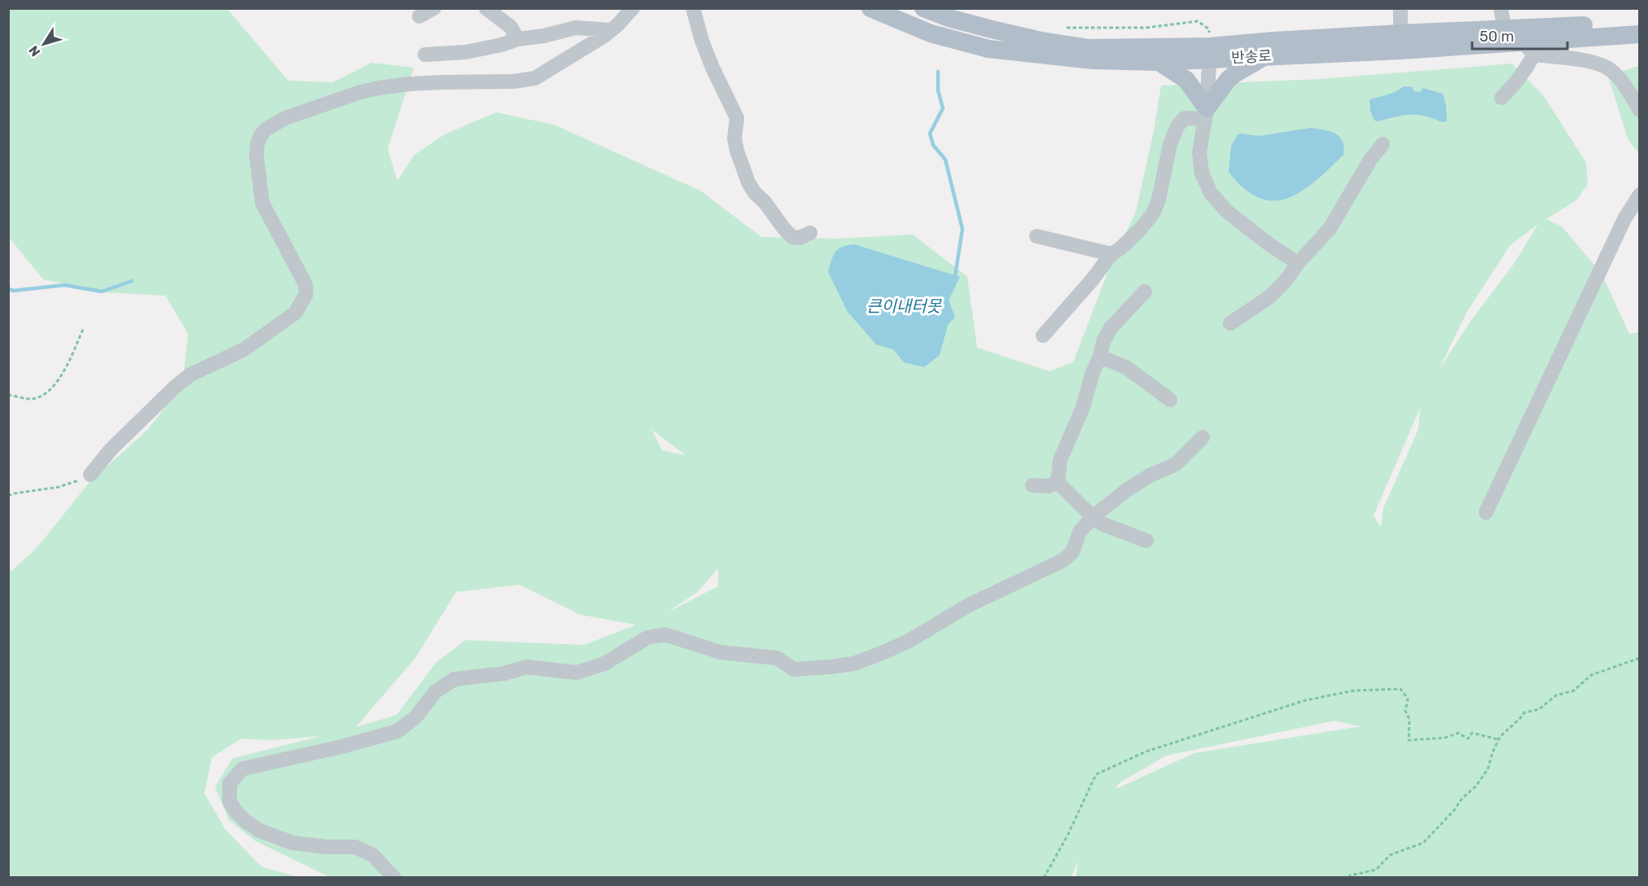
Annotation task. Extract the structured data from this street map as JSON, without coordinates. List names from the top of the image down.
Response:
{
  "streets": {
    "main road": ["반송로"]
  },
  "water": ["큰이내터못"],
  "scale_bar": "50 m",
  "north": "bottom left"
}
